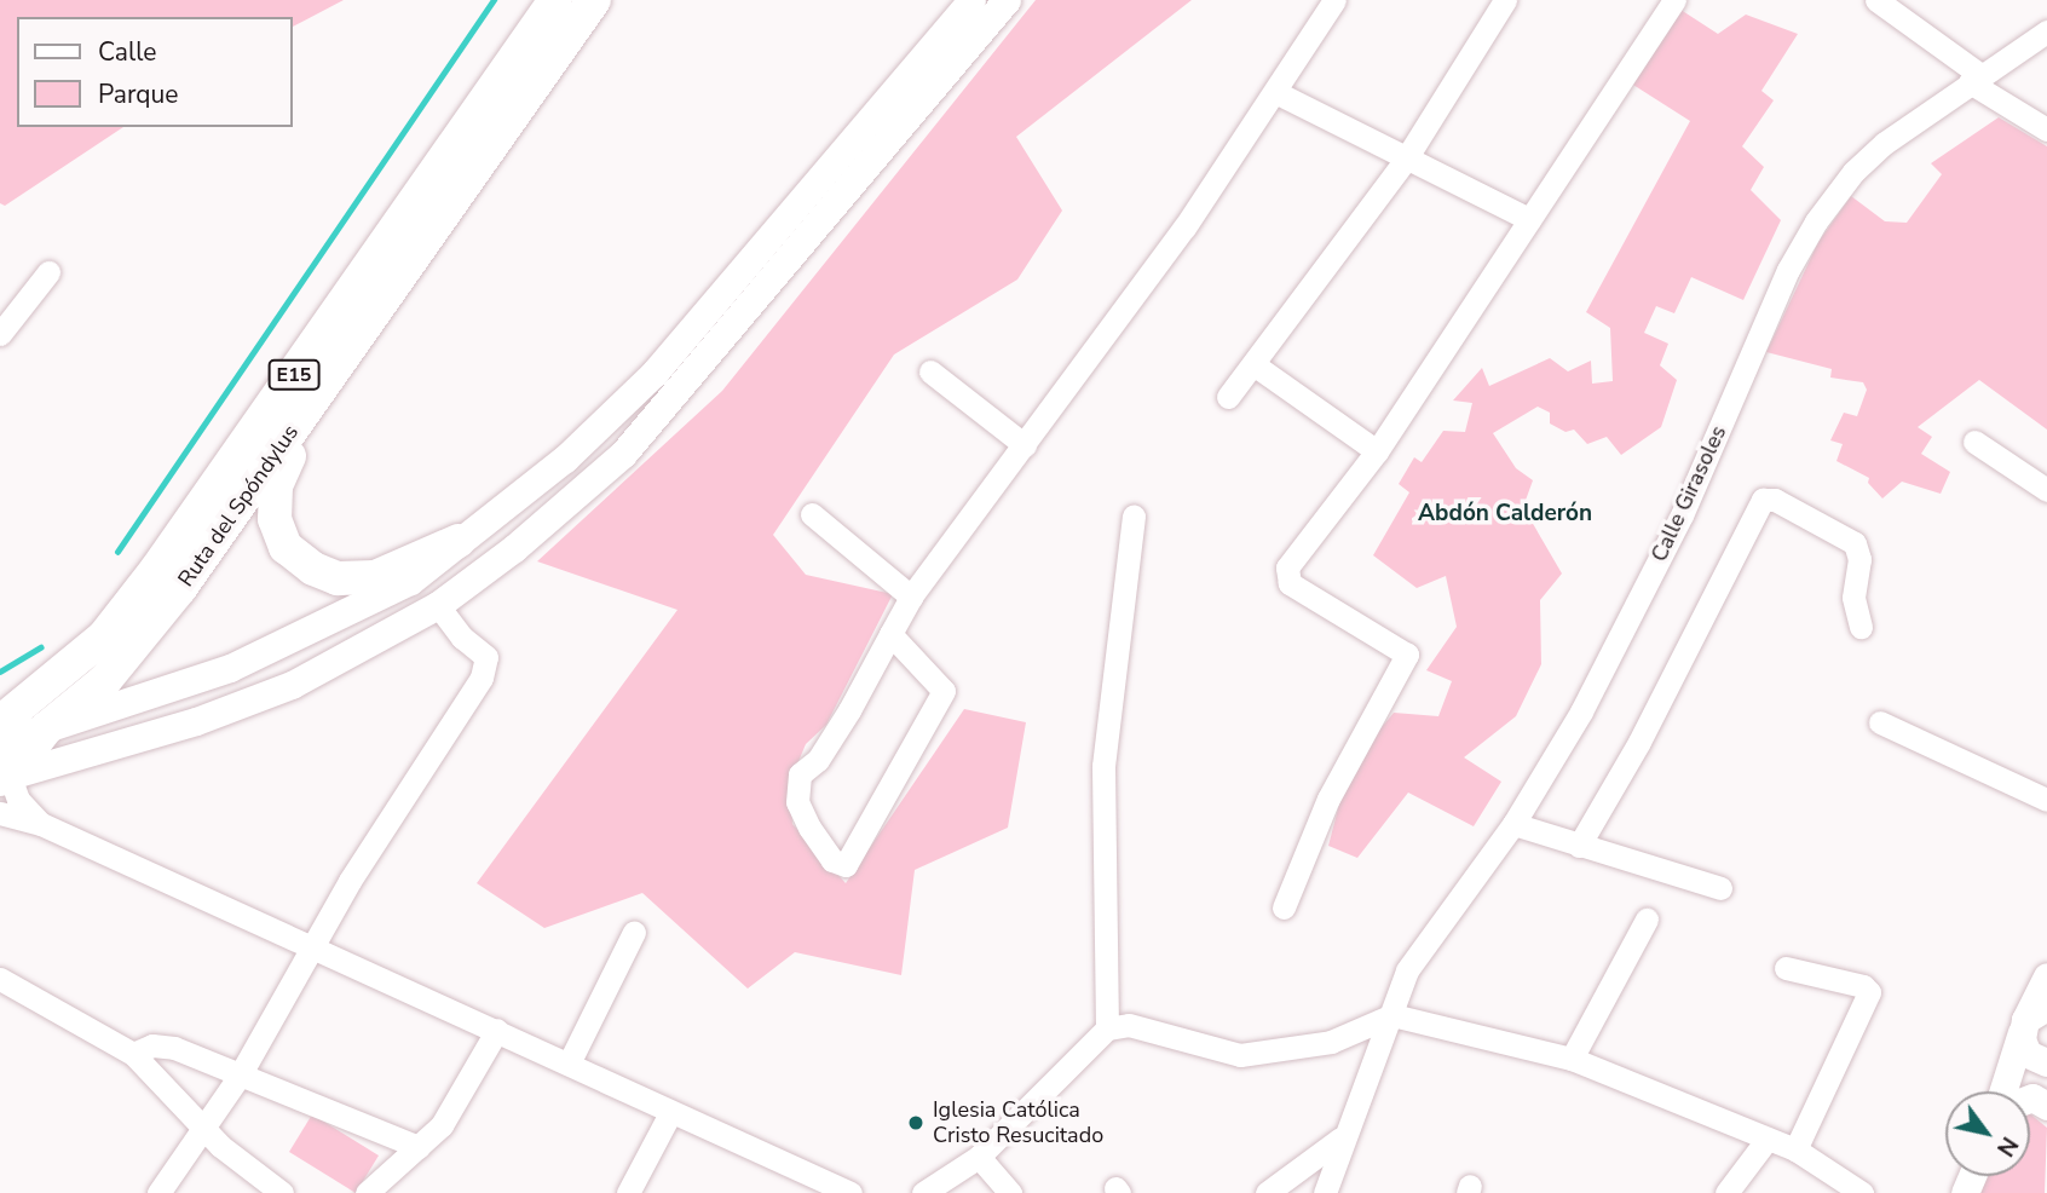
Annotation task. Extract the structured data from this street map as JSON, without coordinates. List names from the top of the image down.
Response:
{
  "streets": {
    "highway": ["E15", "Ruta del Spóndylus"],
    "street": ["Calle Girasoles"]
  },
  "districts": ["Abdón Calderón"],
  "places": ["Iglesia Católica Cristo Resucitado"],
  "legend": ["Calle", "Parque"],
  "north": "bottom right"
}
